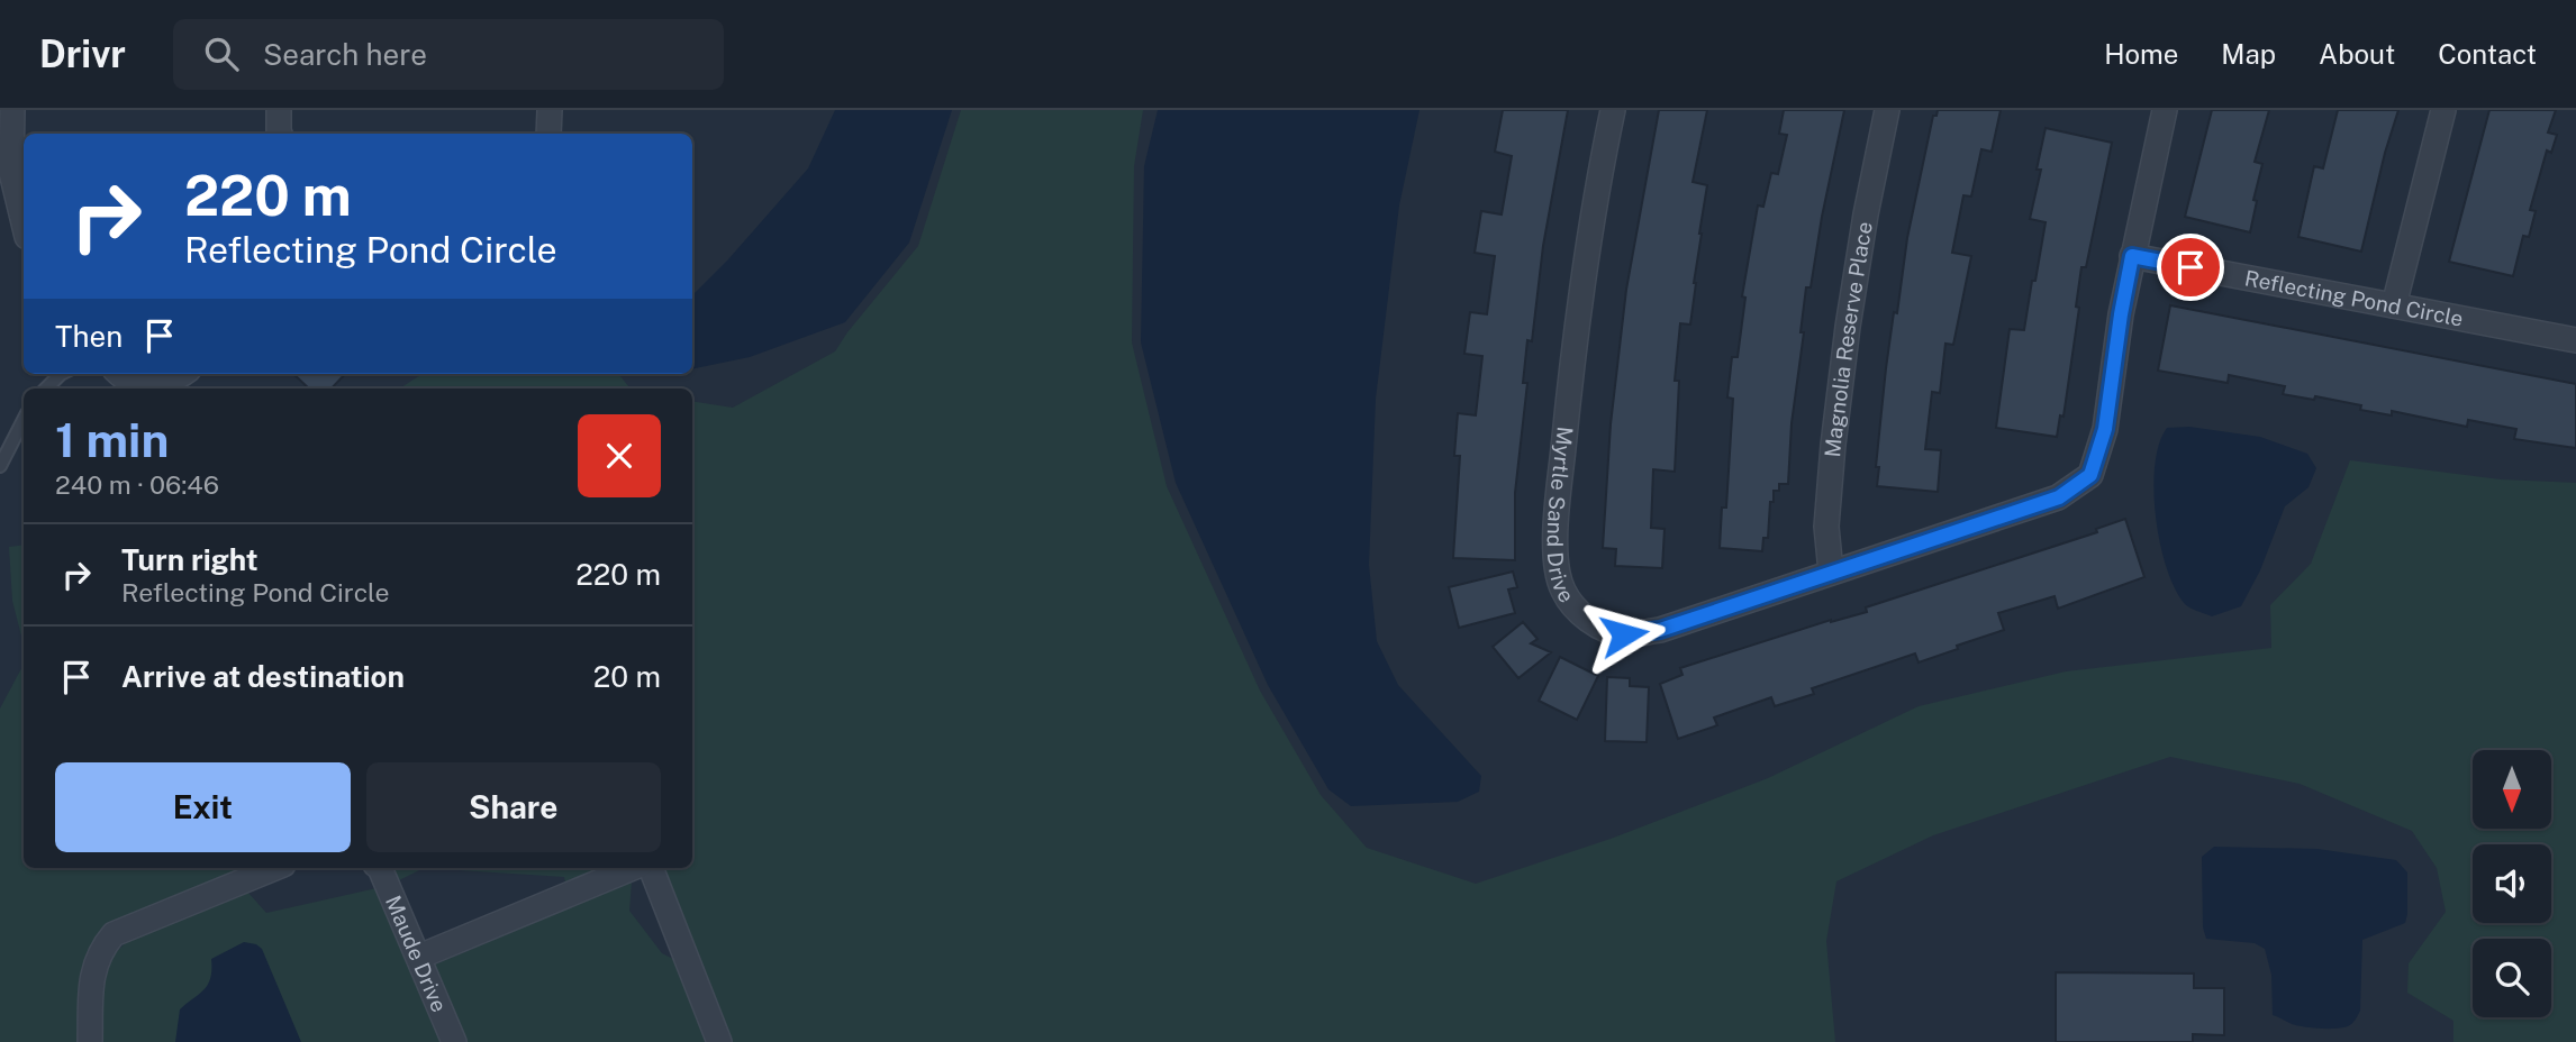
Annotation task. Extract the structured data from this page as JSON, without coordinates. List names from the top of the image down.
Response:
{
  "streets": {
    "street": [
      "Reflecting Pond Circle",
      "Magnolia Reserve Place",
      "Myrtle Sand Drive",
      "Maude Drive"
    ]
  },
  "crossings": [
    ["Reflecting Pond Circle", "Myrtle Sand Drive"],
    ["Magnolia Reserve Place", "Myrtle Sand Drive"]
  ],
  "north": "bottom",
  "page": {
    "header": "Drivr",
    "search": "Search here",
    "nav": [
      "Home",
      "Map",
      "About",
      "Contact"
    ],
    "turn": ["220 m", "Reflecting Pond Circle"],
    "then": "Then",
    "heading": ["1 min", "240 m · 06:46"],
    "list": [
      {
        "name": "Turn right",
        "note": "Reflecting Pond Circle",
        "value": "220 m"
      },
      {
        "name": "Arrive at destination",
        "value": "20 m"
      }
    ],
    "buttons": ["Exit", "Share"]
  }
}
